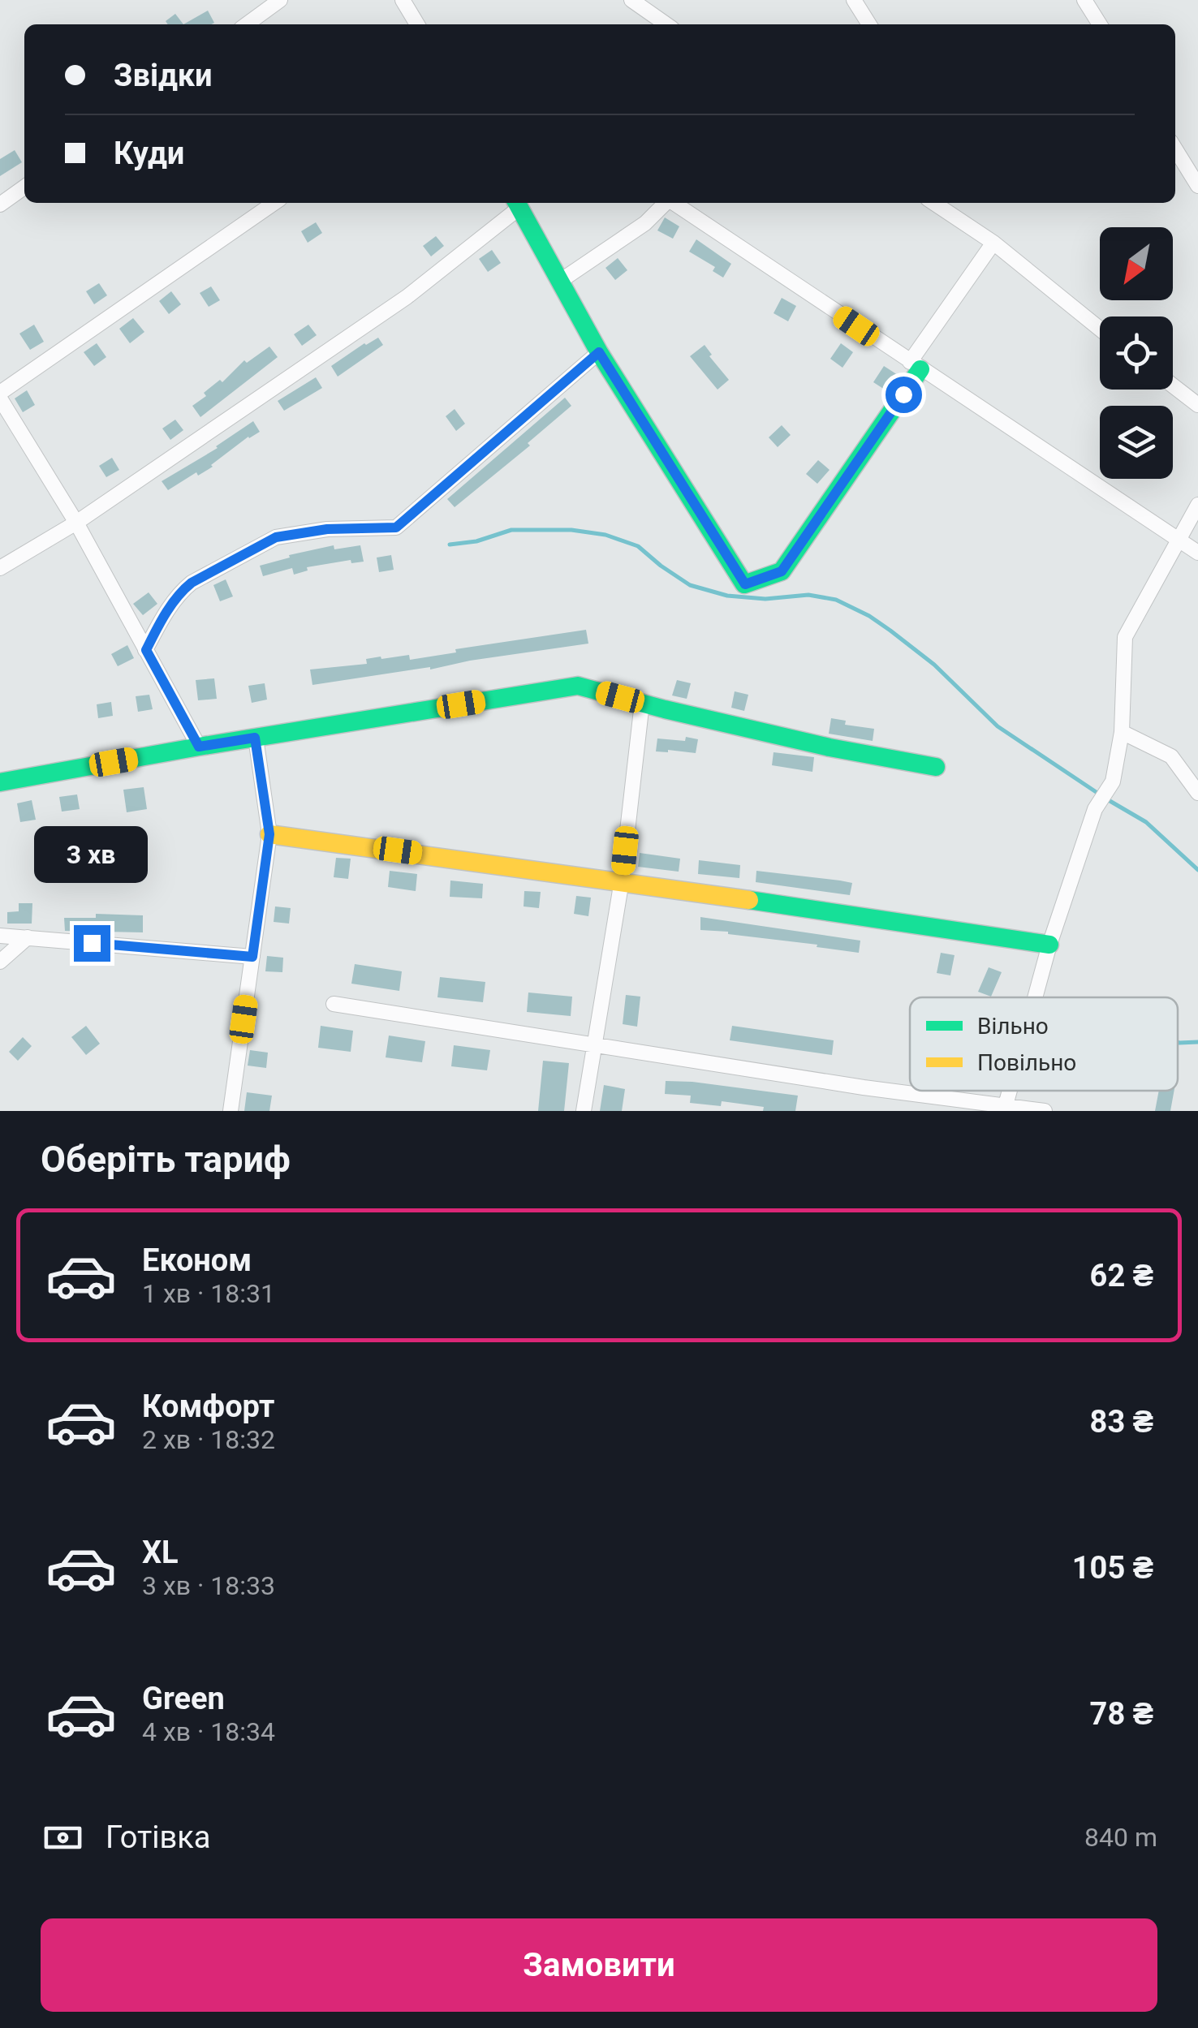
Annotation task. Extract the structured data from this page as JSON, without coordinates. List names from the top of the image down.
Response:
{
  "legend": ["Вільно", "Повільно"],
  "north": "bottom left",
  "page": {
    "banner": ["Звідки", "Куди"],
    "bubble": "3 хв",
    "heading": "Оберіть тариф",
    "list": [
      {
        "name": "Економ",
        "note": "1 хв · 18:31",
        "value": "62 ₴"
      },
      {
        "name": "Комфорт",
        "note": "2 хв · 18:32",
        "value": "83 ₴"
      },
      {
        "name": "XL",
        "note": "3 хв · 18:33",
        "value": "105 ₴"
      },
      {
        "name": "Green",
        "note": "4 хв · 18:34",
        "value": "78 ₴"
      }
    ],
    "pay": ["Готівка", "840 m"],
    "buttons": "Замовити"
  }
}
